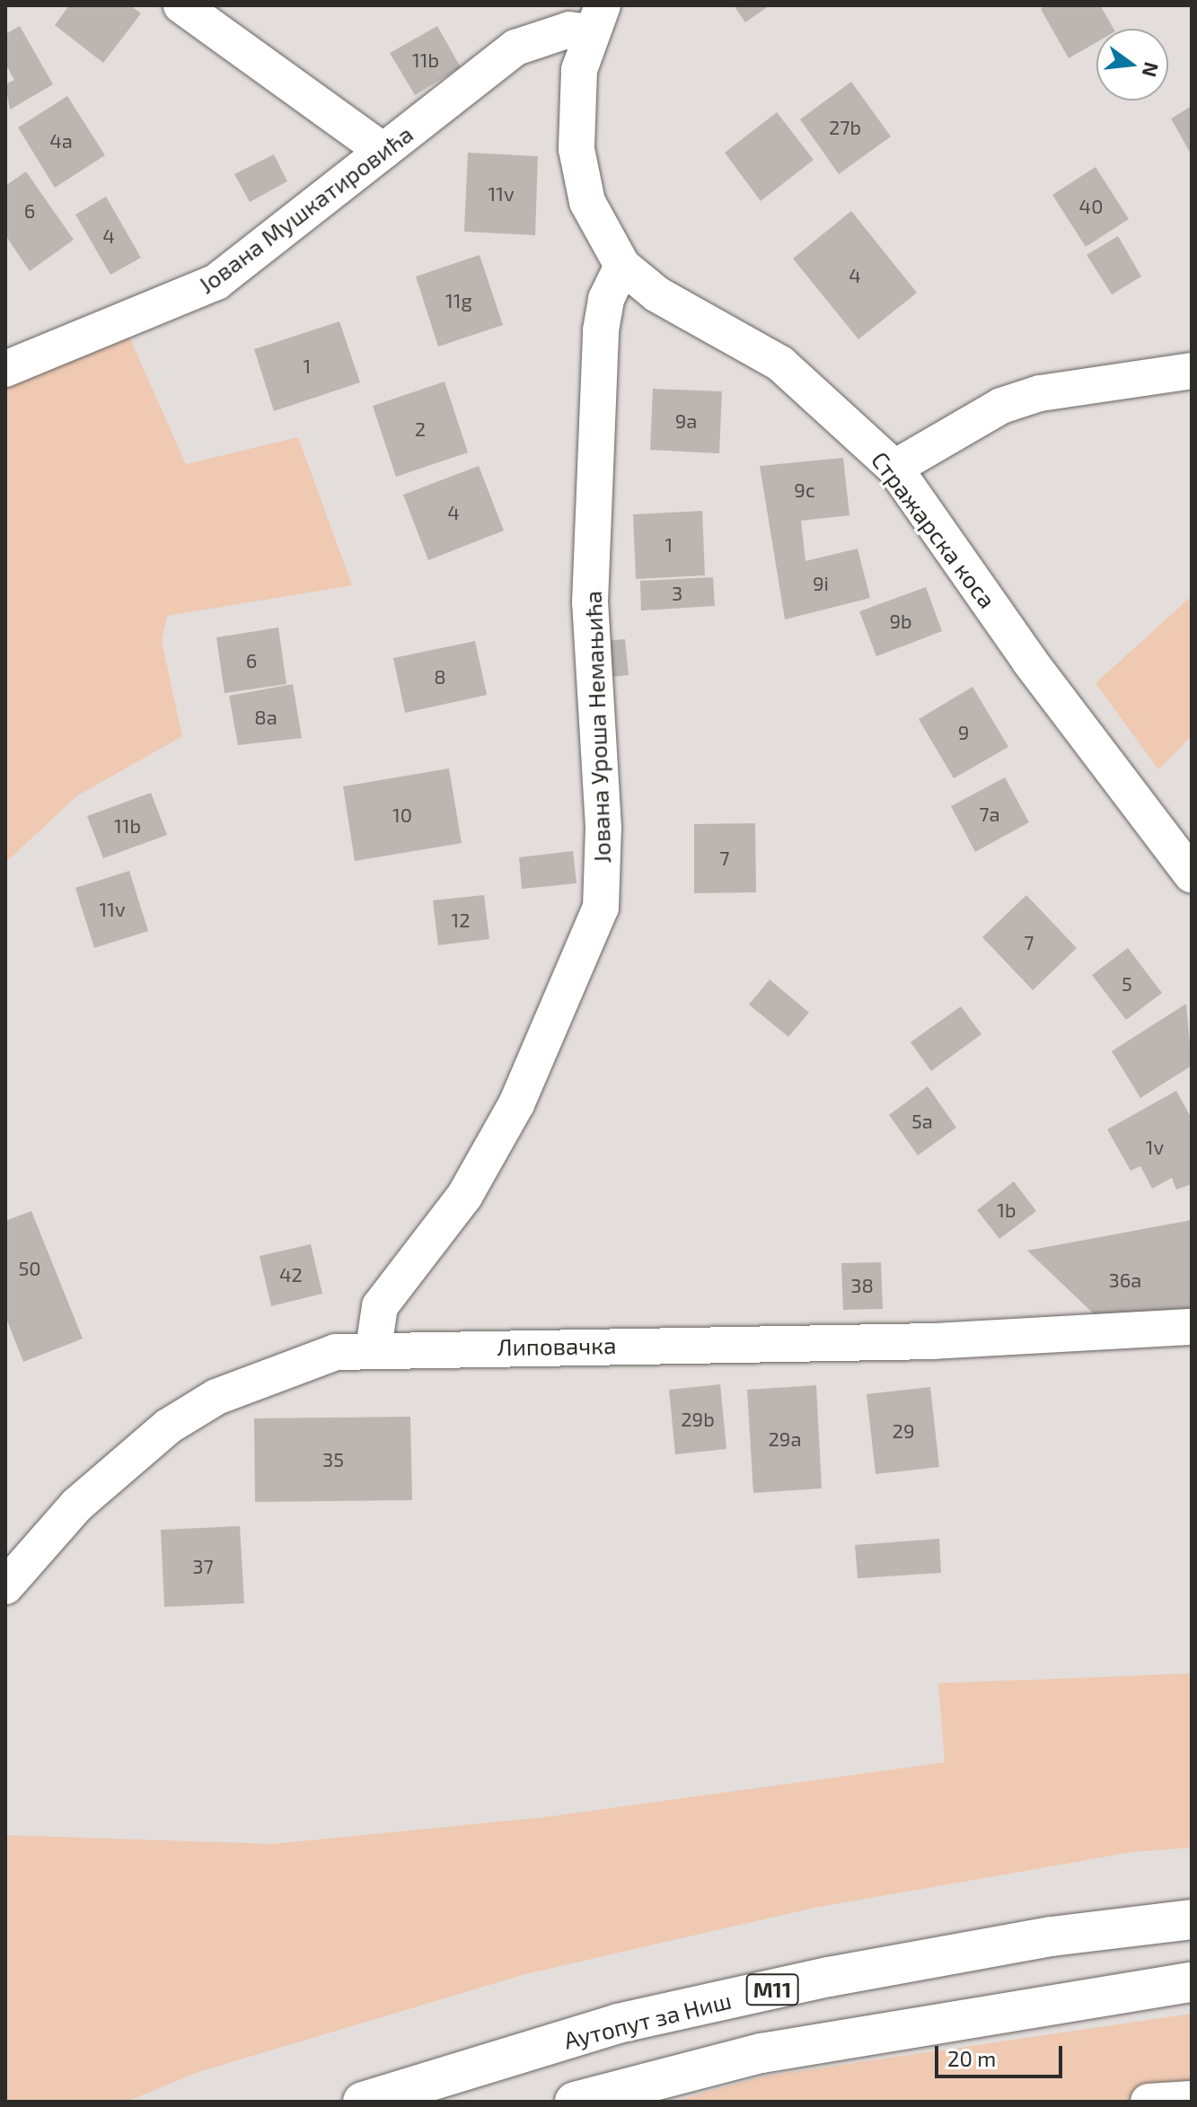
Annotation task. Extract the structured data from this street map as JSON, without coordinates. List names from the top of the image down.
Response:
{
  "streets": {
    "highway": ["M11", "Аутопут за Ниш"],
    "street": [
      "Јована Мушкатировића",
      "Стражарска коса",
      "Јована Уроша Немањића",
      "Липовачка"
    ]
  },
  "crossings": [
    ["Јована Мушкатировића", "Стражарска коса"],
    ["Стражарска коса", "Јована Уроша Немањића"],
    ["Јована Уроша Немањића", "Липовачка"]
  ],
  "house_numbers": [
    "11b",
    "27b",
    "4a",
    "11v",
    "40",
    "6",
    "4",
    "4",
    "11g",
    "1",
    "9a",
    "2",
    "9c",
    "4",
    "1",
    "9i",
    "3",
    "9b",
    "6",
    "8",
    "8a",
    "9",
    "7a",
    "10",
    "11b",
    "7",
    "11v",
    "12",
    "7",
    "5",
    "5a",
    "1v",
    "1b",
    "50",
    "42",
    "36a",
    "38",
    "29b",
    "29",
    "29a",
    "35",
    "37"
  ],
  "scale_bar": "20 m",
  "north": "right"
}
